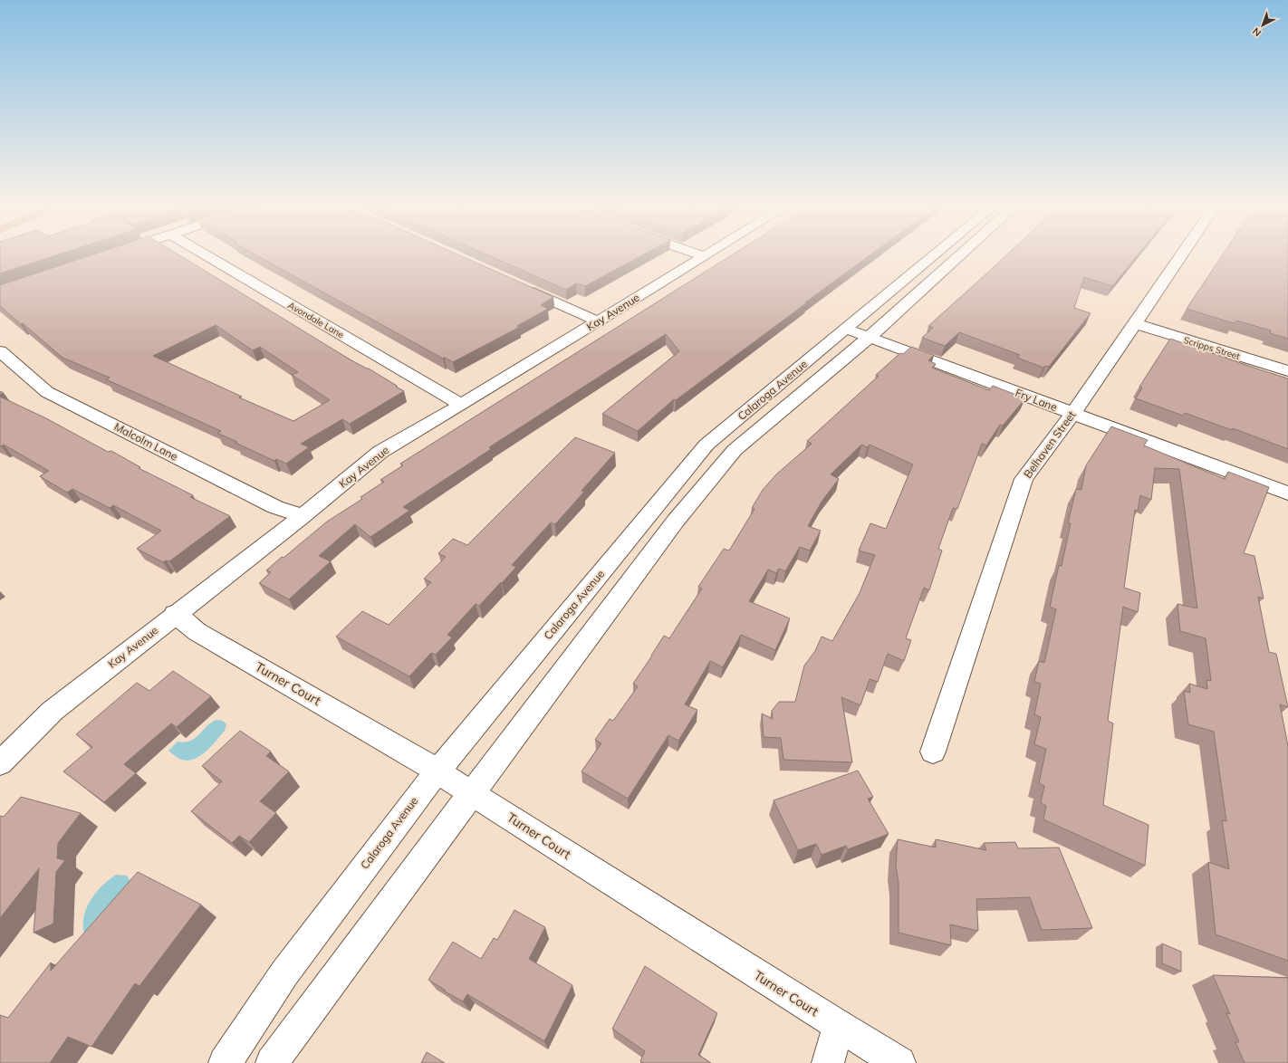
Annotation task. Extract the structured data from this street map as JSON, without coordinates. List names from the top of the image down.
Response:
{
  "streets": {
    "street": [
      "Kay Avenue",
      "Avondale Lane",
      "Scripps Street",
      "Calaroga Avenue",
      "Fry Lane",
      "Malcolm Lane",
      "Belhaven Street",
      "Turner Court"
    ]
  },
  "crossings": [
    ["Kay Avenue", "Avondale Lane"],
    ["Kay Avenue", "Malcolm Lane"],
    ["Kay Avenue", "Turner Court"],
    ["Scripps Street", "Belhaven Street"],
    ["Calaroga Avenue", "Fry Lane"],
    ["Calaroga Avenue", "Turner Court"],
    ["Fry Lane", "Belhaven Street"]
  ],
  "north": "bottom left"
}
